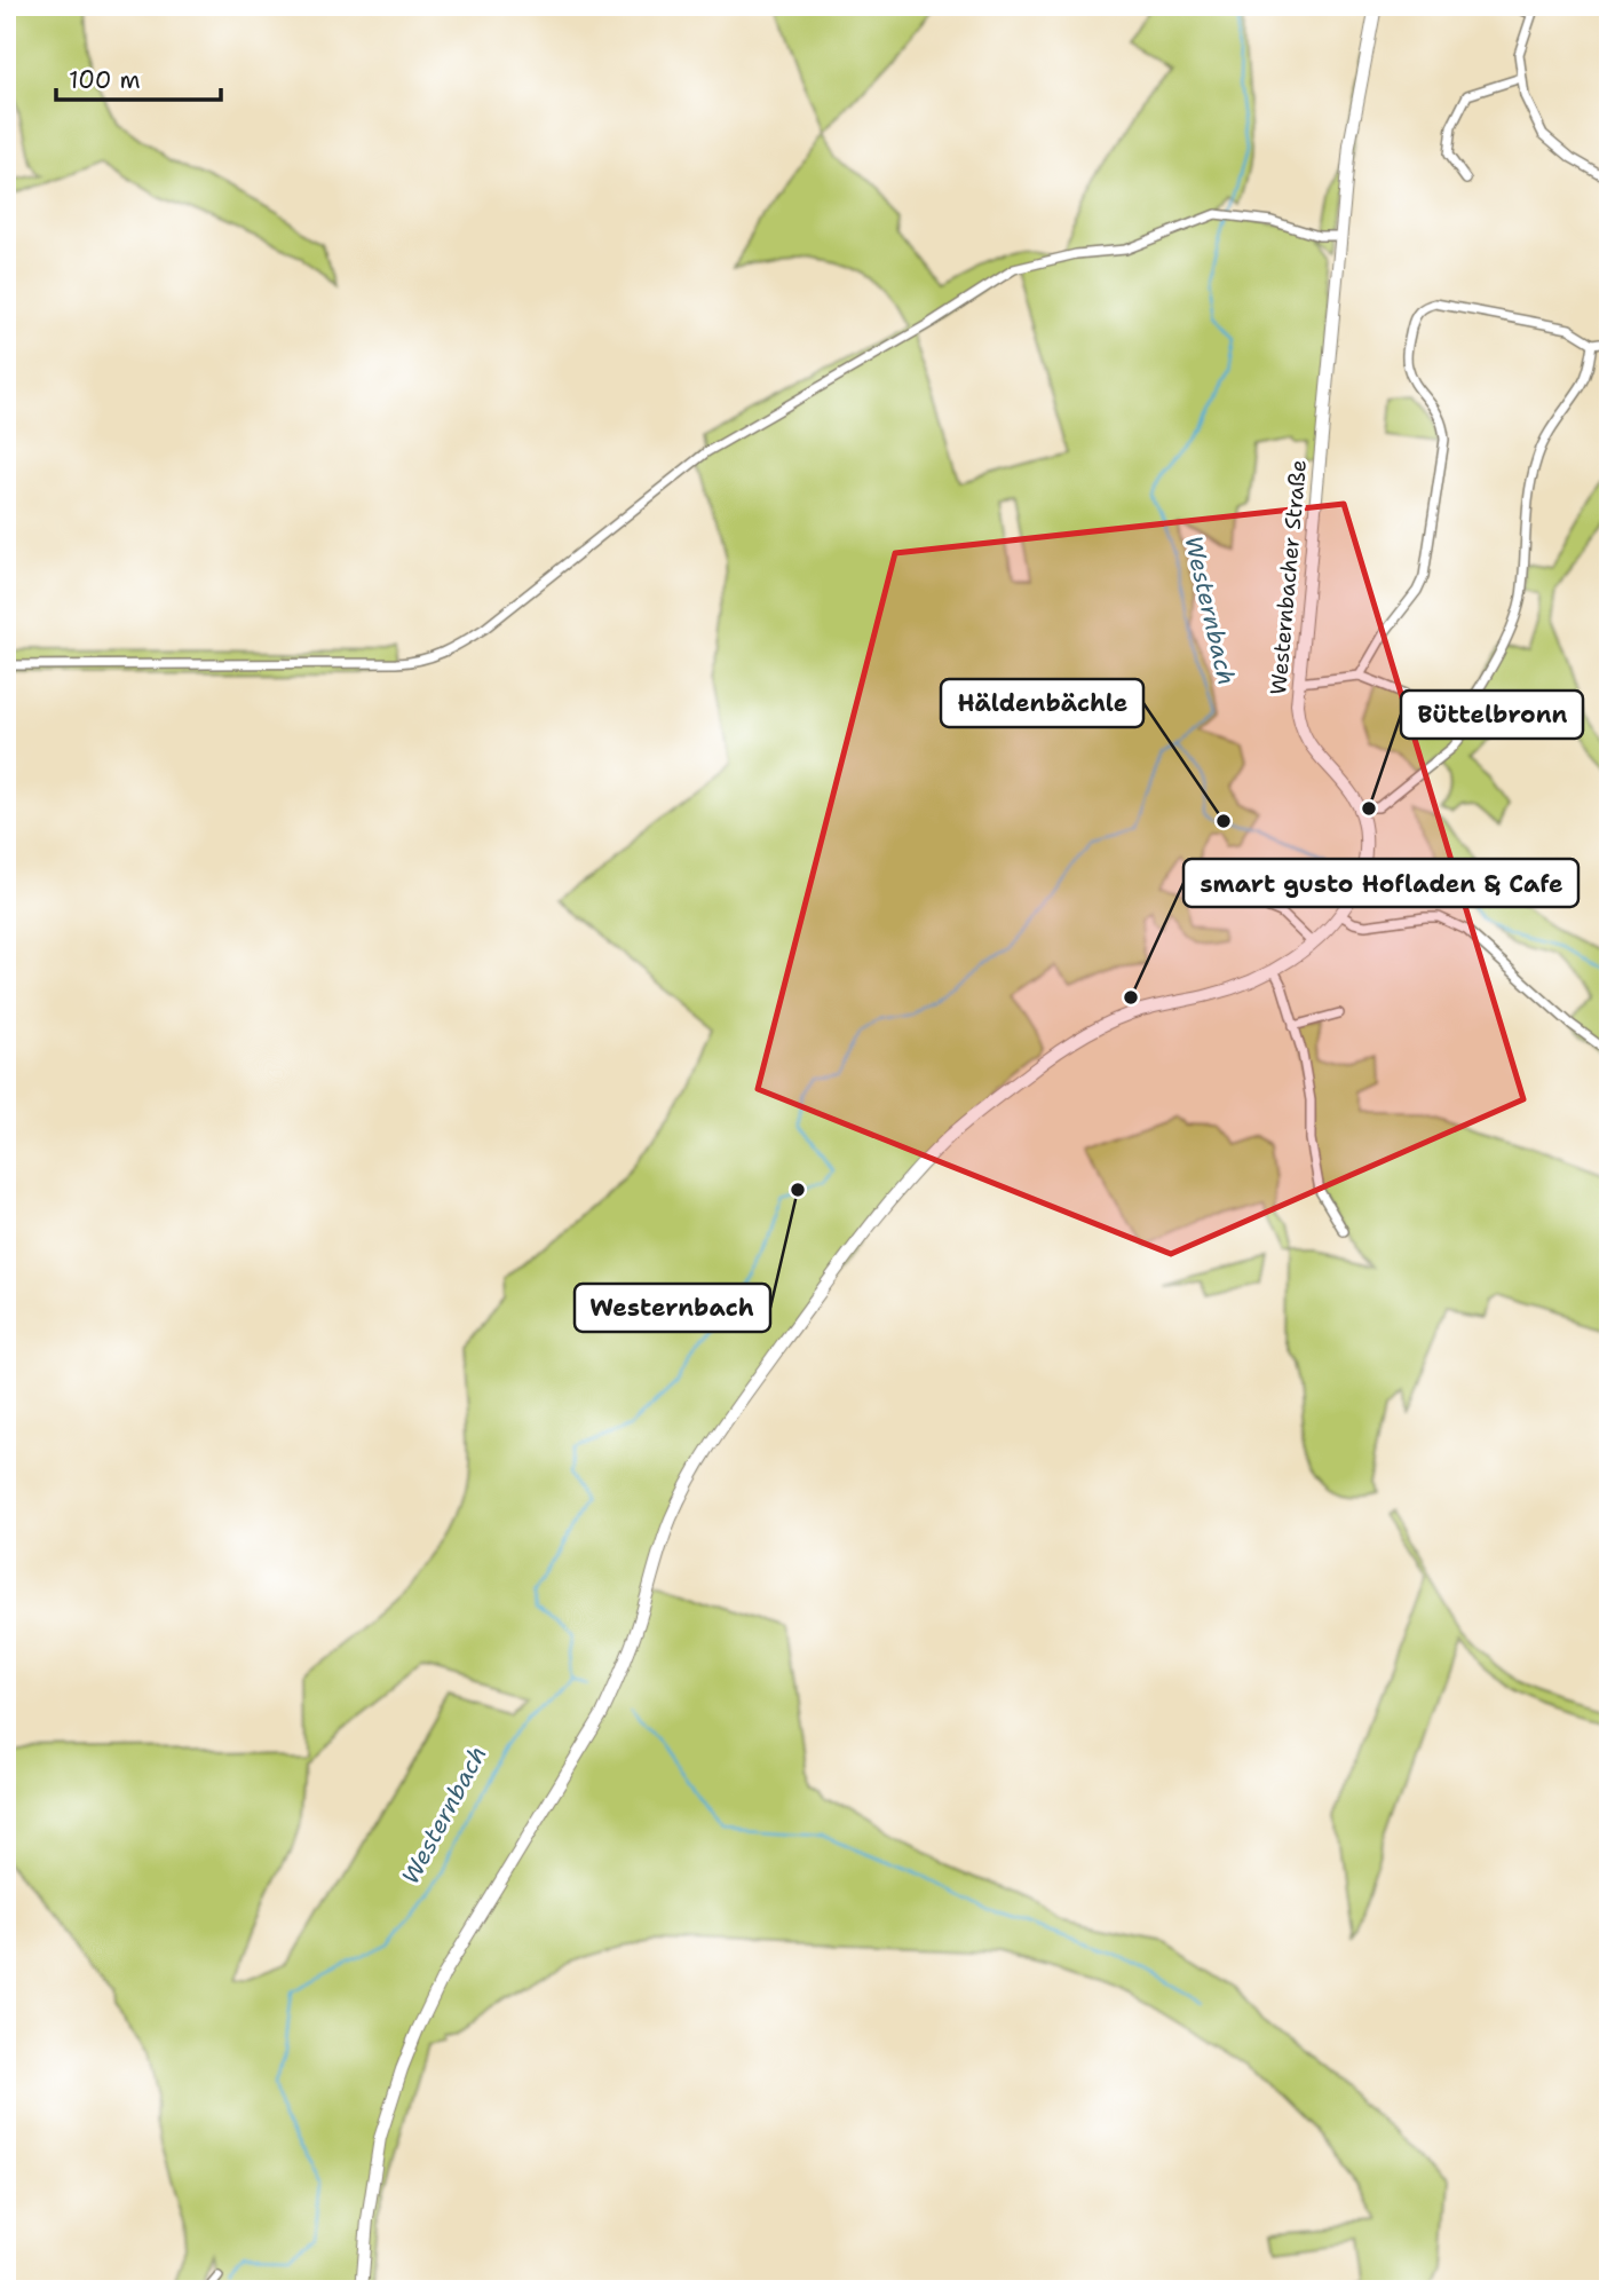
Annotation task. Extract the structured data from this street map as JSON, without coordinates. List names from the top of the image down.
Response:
{
  "streets": {
    "street": ["Westernbacher Straße"]
  },
  "water": ["Westernbach"],
  "places": [
    "Büttelbronn",
    "Häldenbächle",
    "smart gusto Hofladen & Cafe",
    "Westernbach"
  ],
  "scale_bar": "100 m"
}
